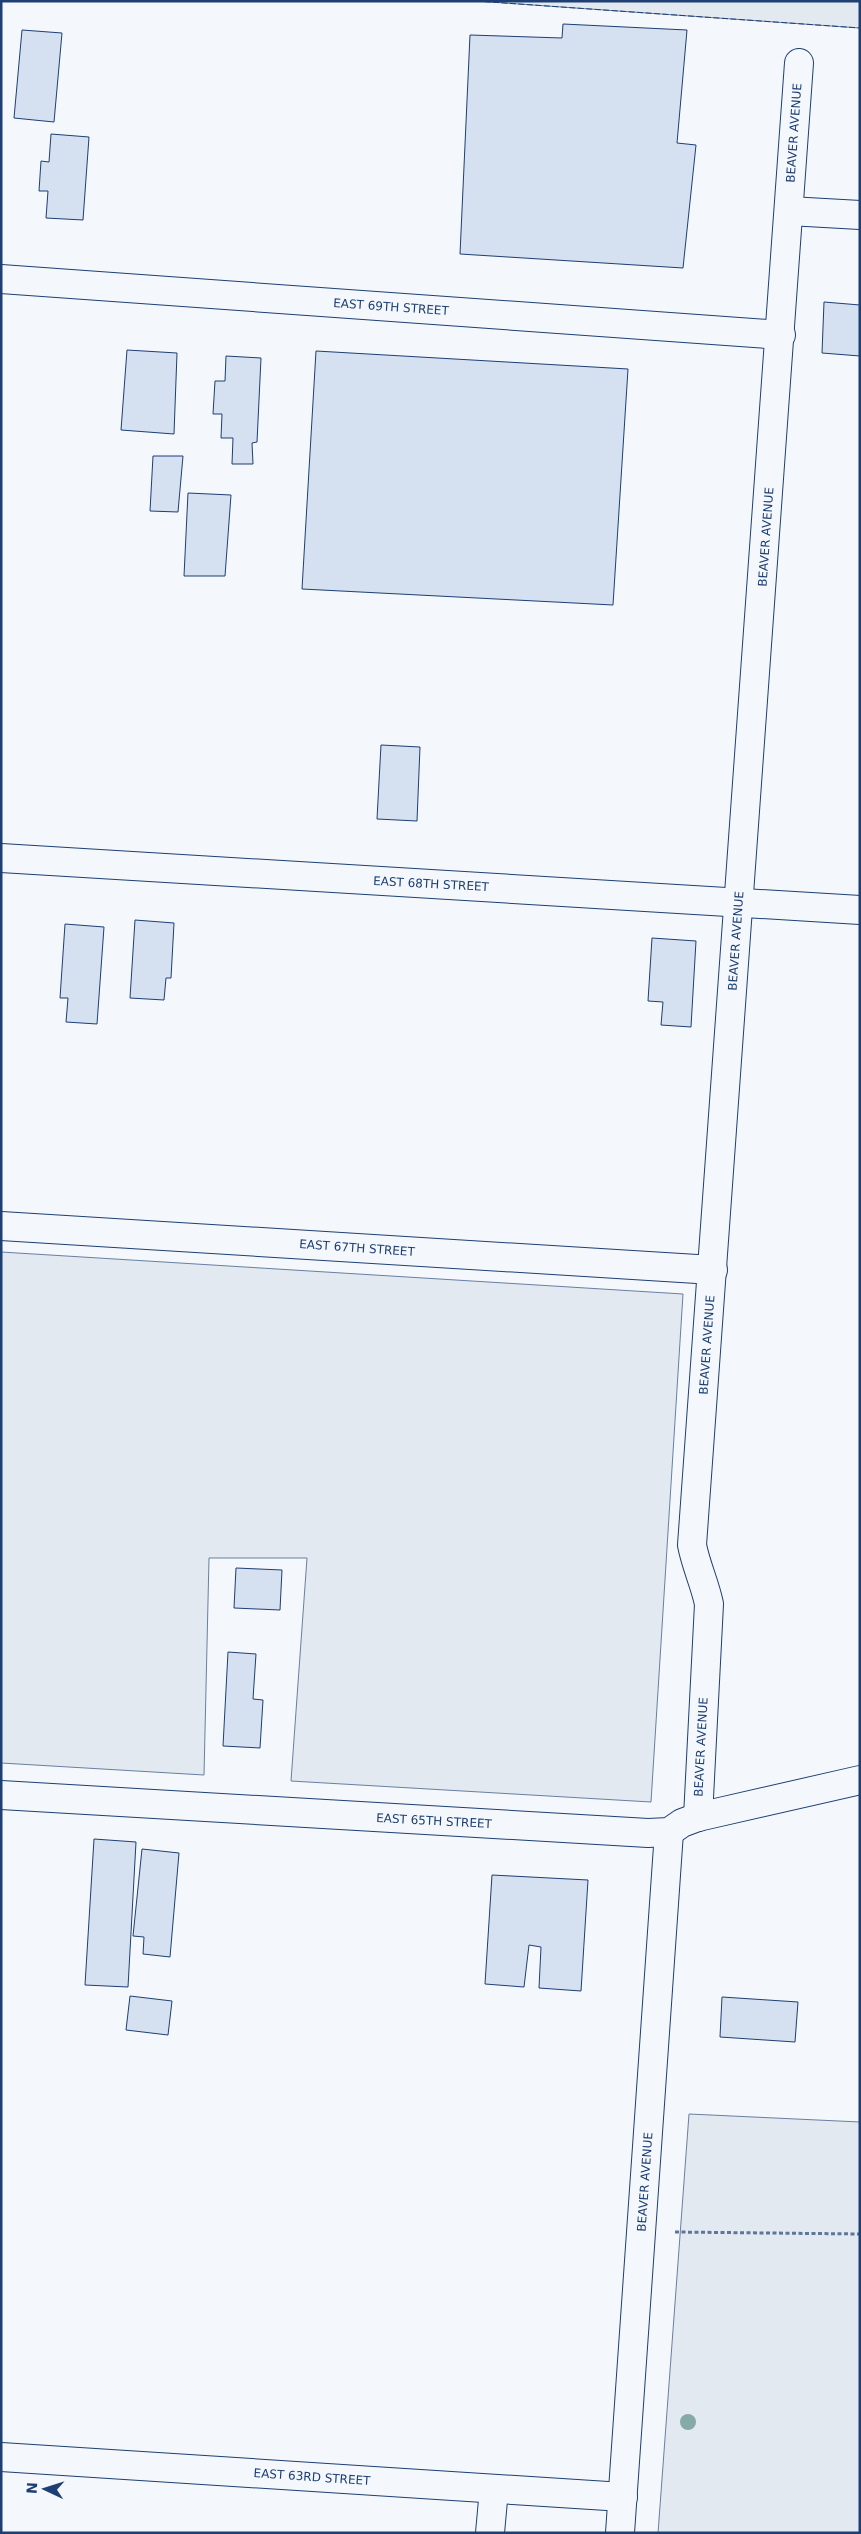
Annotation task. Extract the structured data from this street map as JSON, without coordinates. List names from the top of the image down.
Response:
{
  "streets": {
    "street": [
      "BEAVER AVENUE",
      "EAST 69TH STREET",
      "EAST 68TH STREET",
      "EAST 67TH STREET",
      "EAST 65TH STREET",
      "EAST 63RD STREET"
    ]
  },
  "crossings": [
    ["BEAVER AVENUE", "EAST 69TH STREET"],
    ["BEAVER AVENUE", "EAST 68TH STREET"],
    ["BEAVER AVENUE", "EAST 67TH STREET"],
    ["BEAVER AVENUE", "EAST 65TH STREET"],
    ["BEAVER AVENUE", "EAST 63RD STREET"]
  ],
  "north": "left"
}
